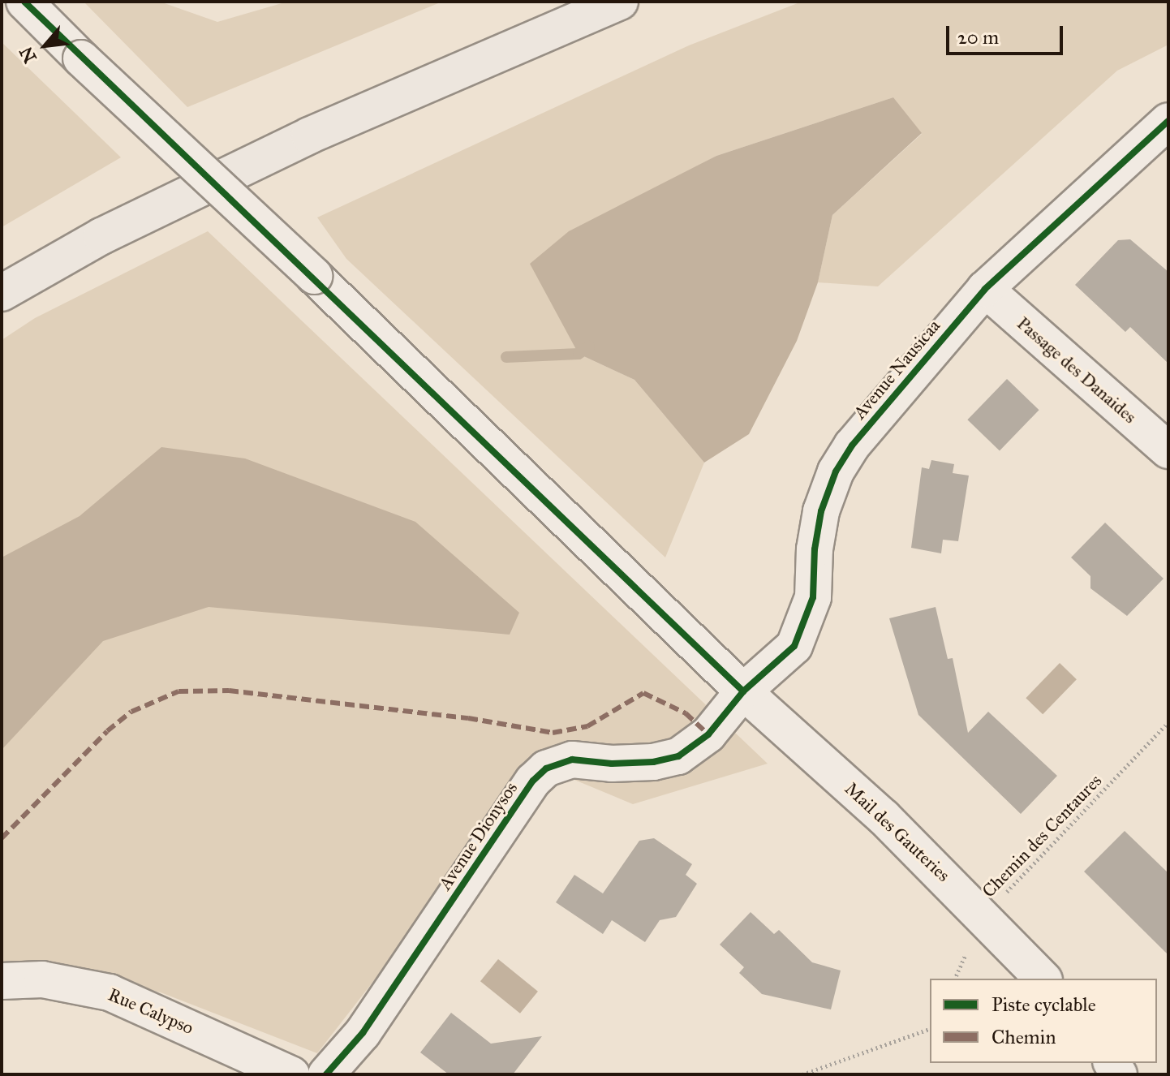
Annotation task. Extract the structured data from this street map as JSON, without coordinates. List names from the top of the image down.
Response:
{
  "streets": {
    "street": [
      "Avenue Nausicaa",
      "Passage des Danaides",
      "Mail des Gauteries",
      "Avenue Dionysos",
      "Rue Calypso"
    ],
    "path": ["Chemin des Centaures"]
  },
  "crossings": [
    ["Avenue Nausicaa", "Passage des Danaides"],
    ["Avenue Nausicaa", "Mail des Gauteries"],
    ["Avenue Nausicaa", "Avenue Dionysos"],
    ["Mail des Gauteries", "Avenue Dionysos"],
    ["Mail des Gauteries", "Chemin des Centaures"]
  ],
  "legend": ["Piste cyclable", "Chemin"],
  "scale_bar": "20 m",
  "north": "bottom left"
}
